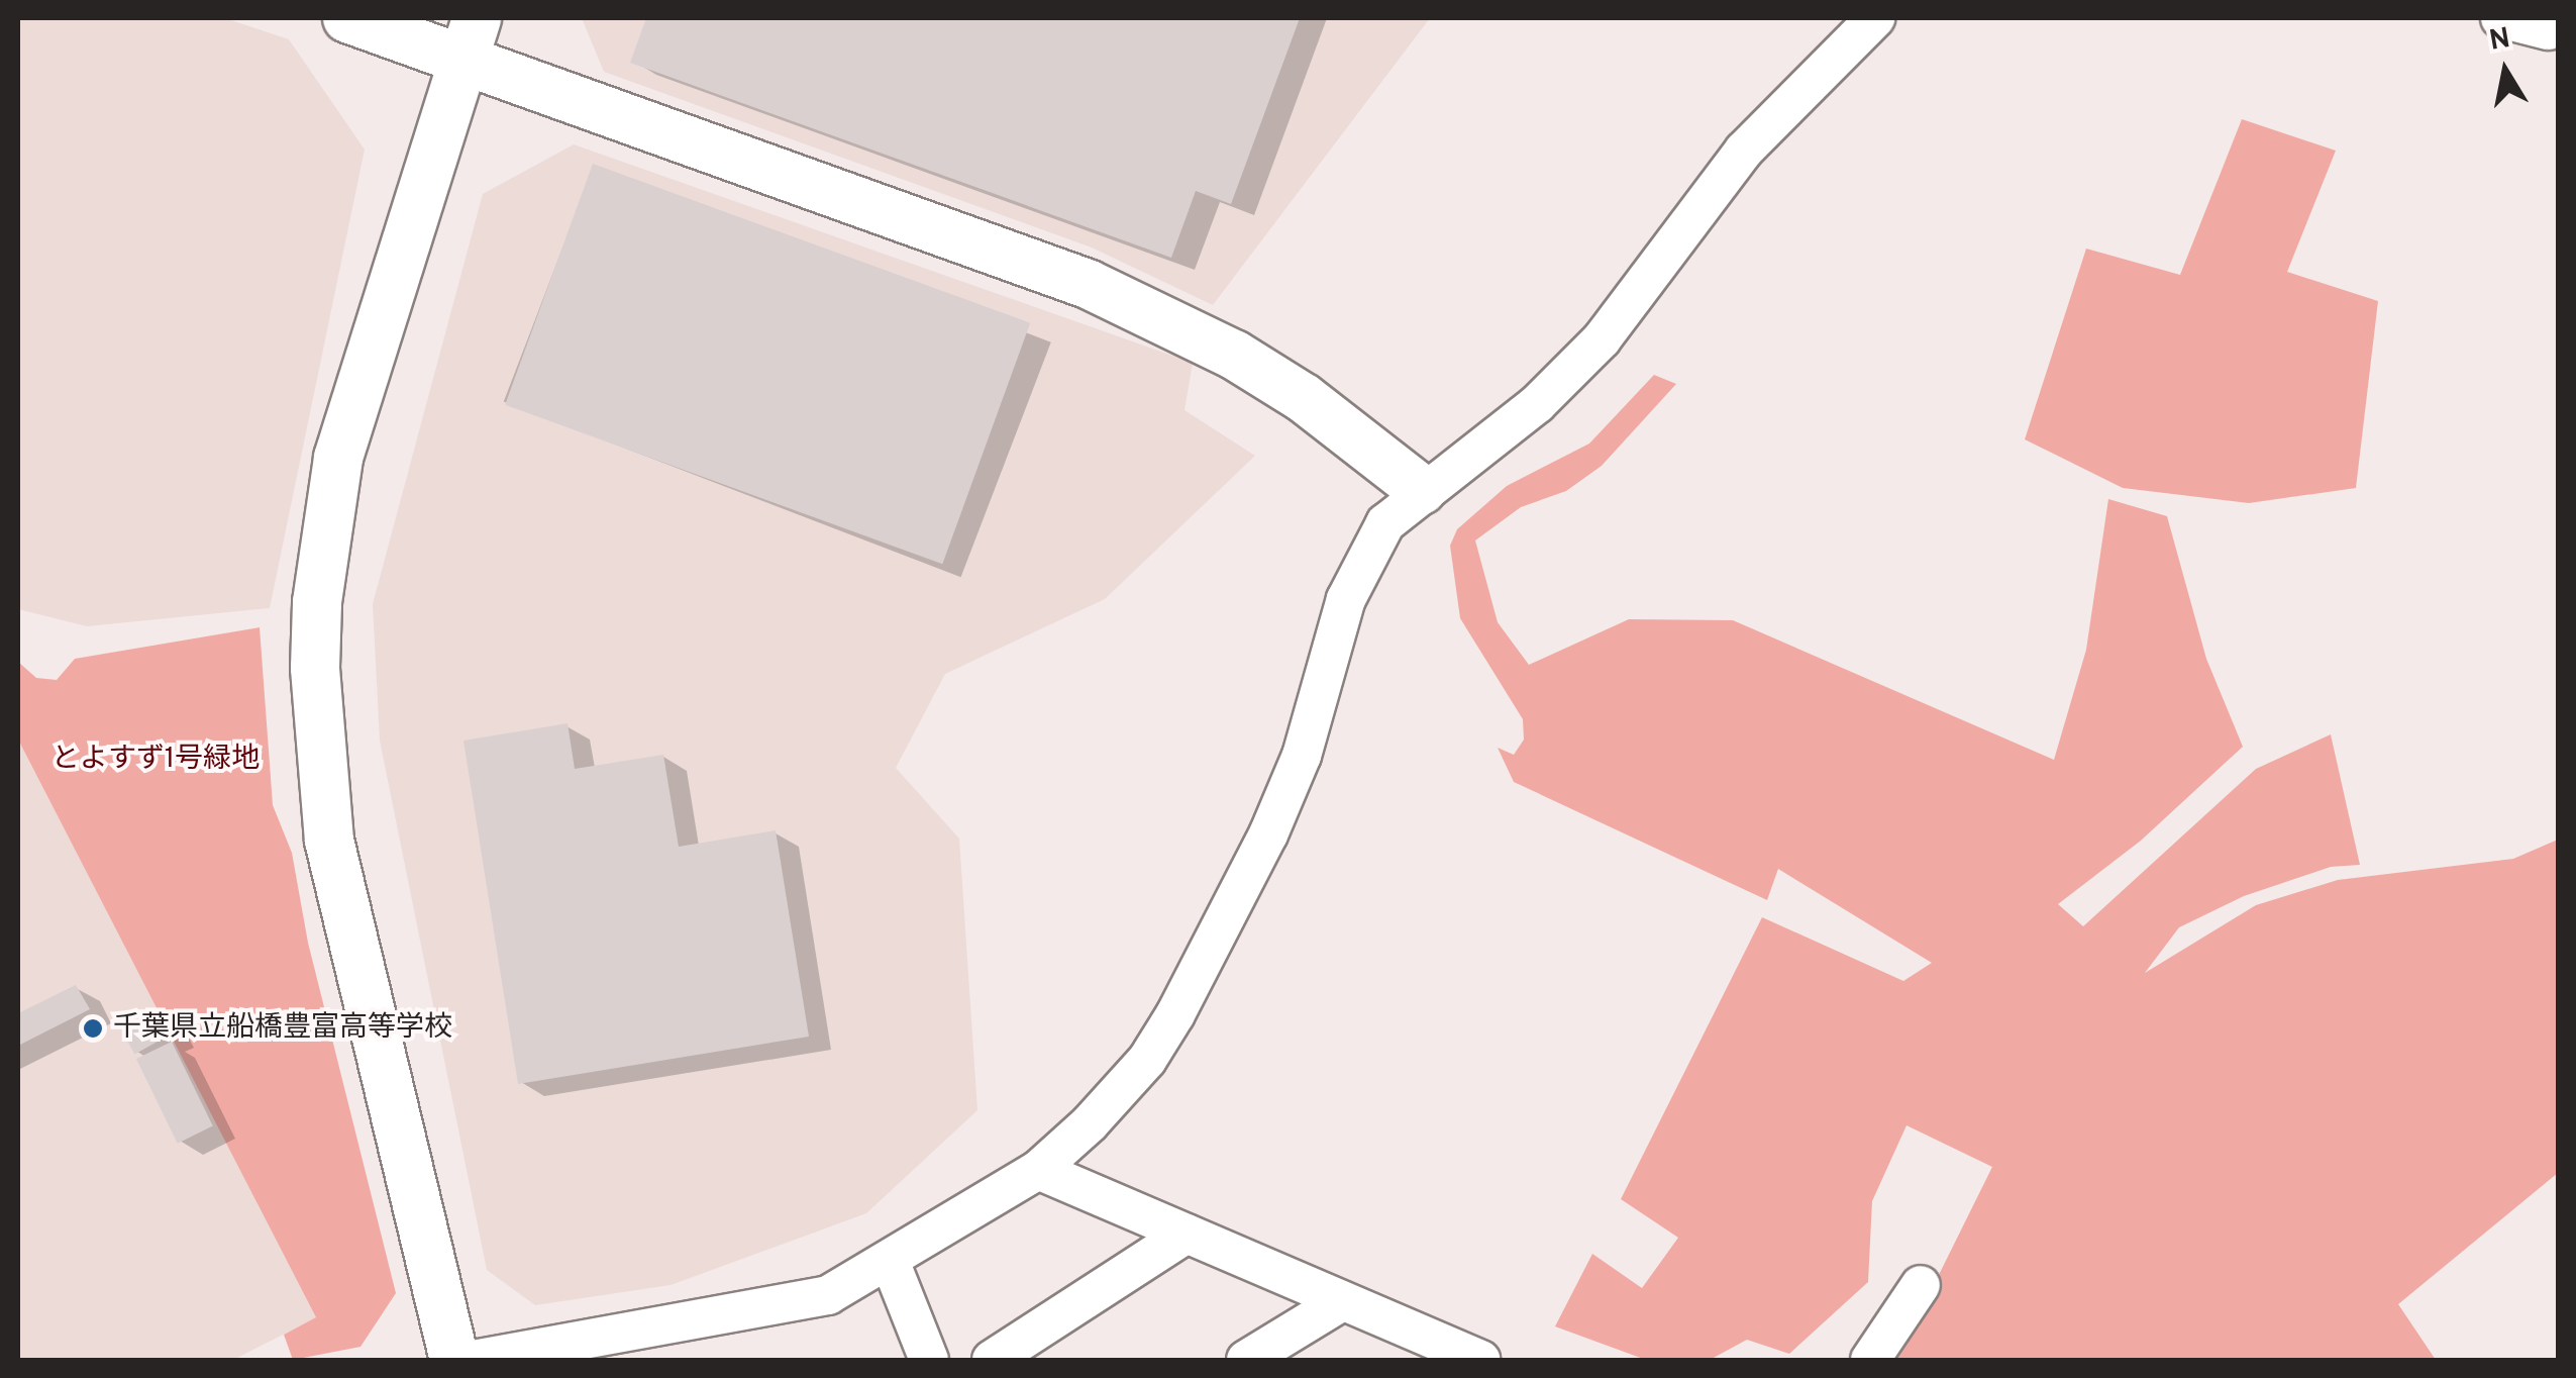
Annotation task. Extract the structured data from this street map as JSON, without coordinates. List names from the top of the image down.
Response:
{
  "parks": ["とよすず1号緑地"],
  "places": ["千葉県立船橋豊富高等学校"],
  "north": "top"
}
